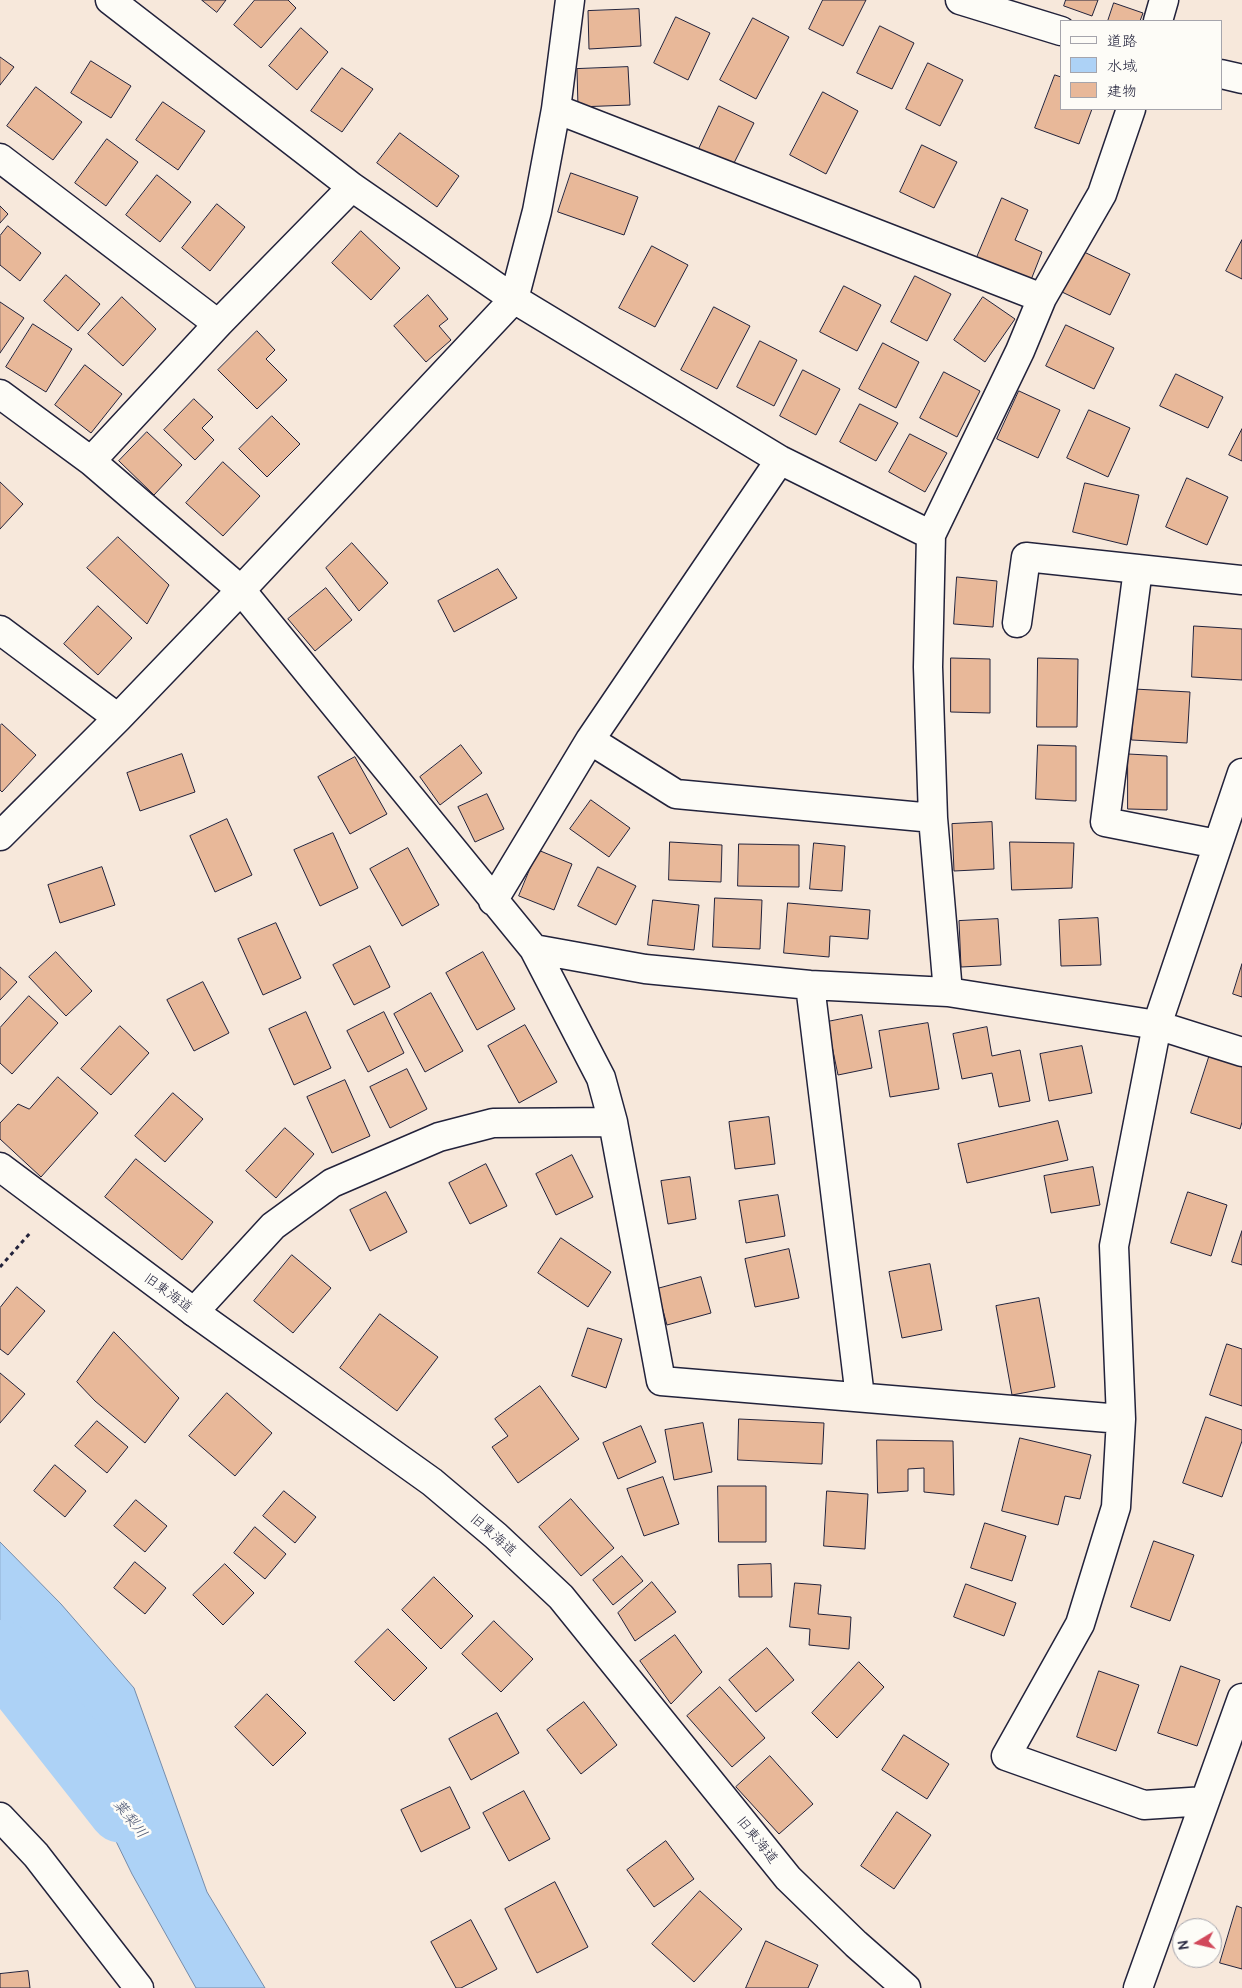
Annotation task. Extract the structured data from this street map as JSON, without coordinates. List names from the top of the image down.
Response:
{
  "streets": {
    "street": ["旧東海道"]
  },
  "water": ["葉梨川"],
  "legend": ["道路", "水域", "建物"],
  "north": "left"
}
